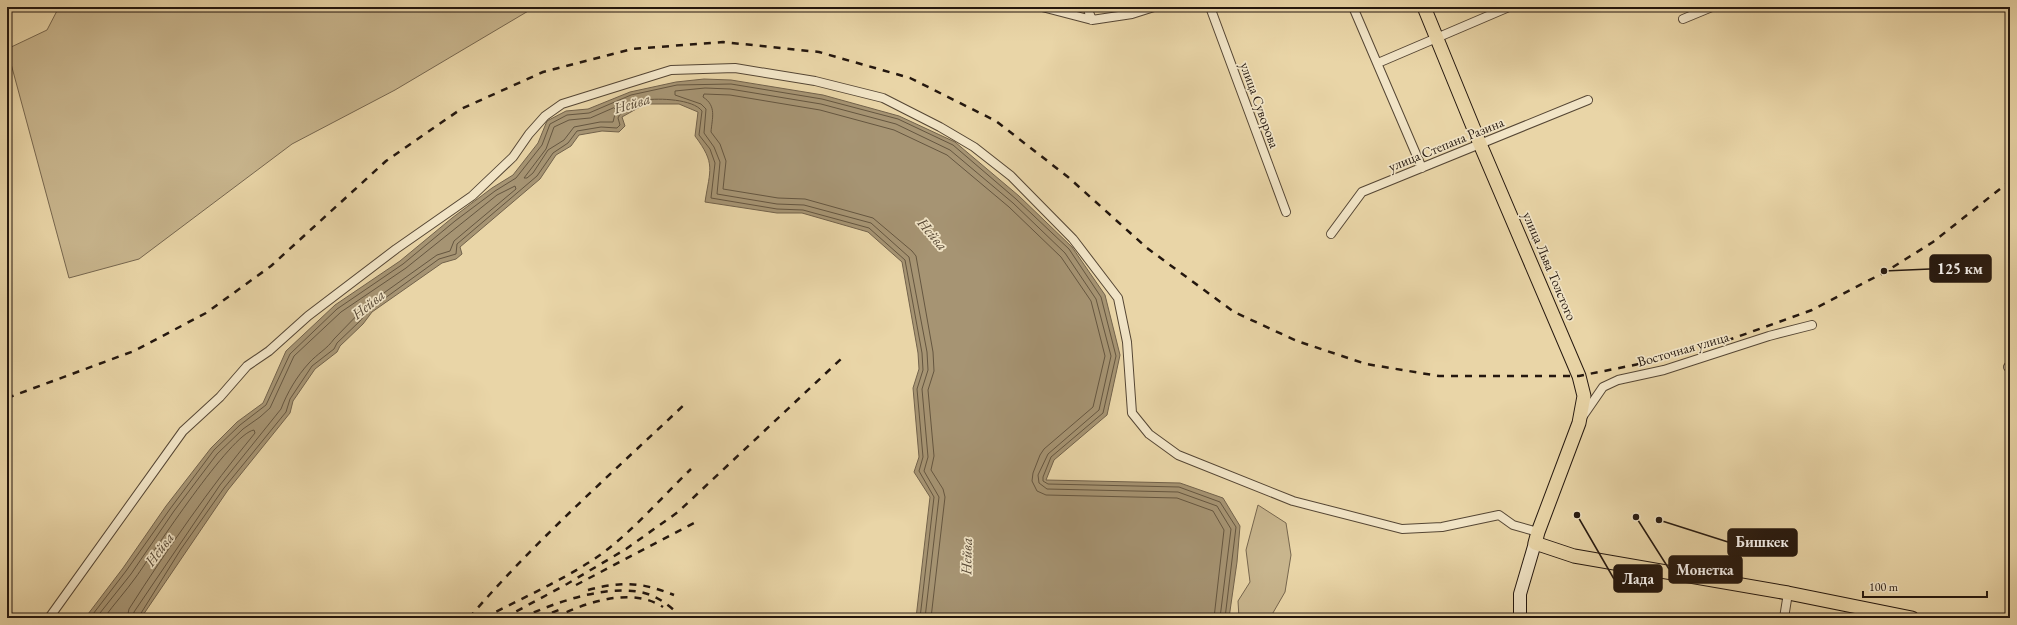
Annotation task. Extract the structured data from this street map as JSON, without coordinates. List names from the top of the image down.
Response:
{
  "streets": {
    "main road": ["улица Льва Толстого"],
    "street": ["улица Суворова", "улица Степана Разина", "Восточная улица"]
  },
  "crossings": [
    ["улица Степана Разина", "улица Льва Толстого"],
    ["улица Льва Толстого", "Восточная улица"]
  ],
  "water": ["Нейва"],
  "places": [
    "125 км",
    "Лада",
    "Монетка",
    "Бишкек"
  ],
  "scale_bar": "100 m"
}
